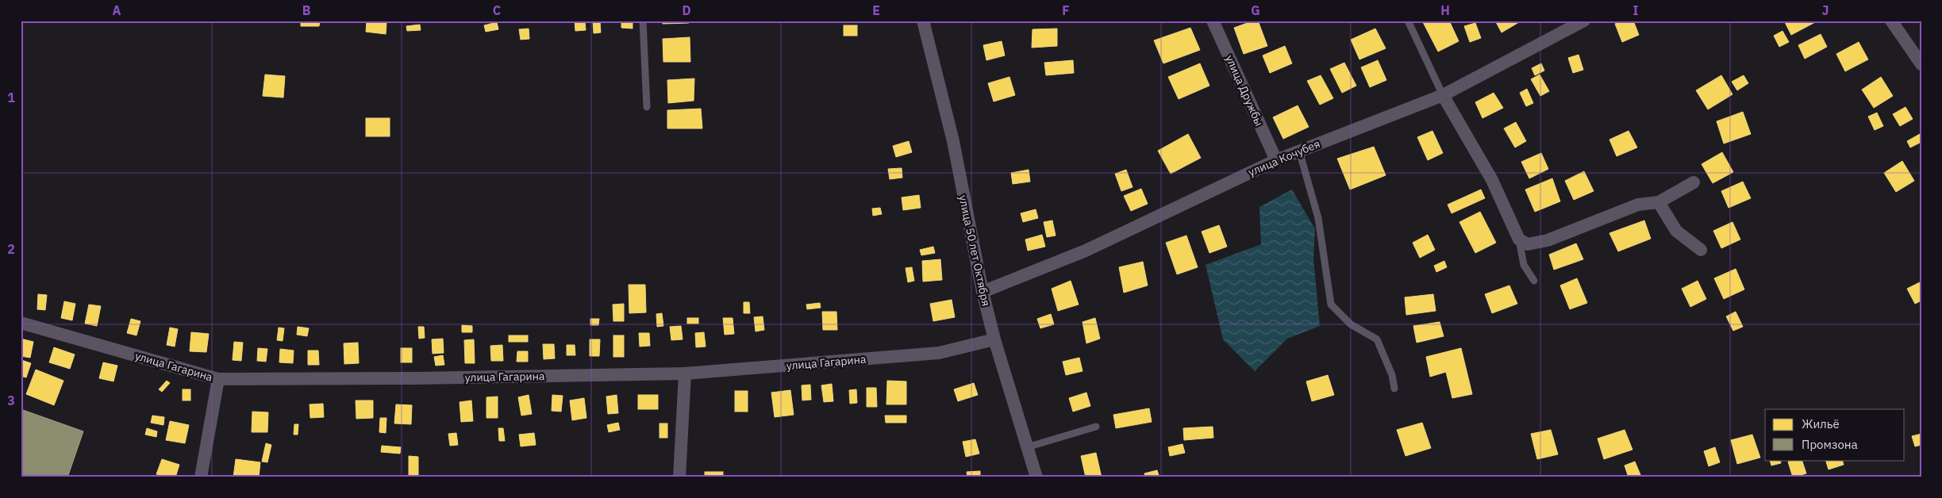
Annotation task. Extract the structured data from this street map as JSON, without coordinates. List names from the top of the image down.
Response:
{
  "streets": {
    "street": [
      "улица Дружбы",
      "улица Кочубея",
      "улица 50 лет Октября",
      "улица Гагарина"
    ]
  },
  "crossings": [
    ["улица Дружбы", "улица Кочубея"],
    ["улица Кочубея", "улица 50 лет Октября"],
    ["улица 50 лет Октября", "улица Гагарина"]
  ],
  "legend": ["Жильё", "Промзона"],
  "grid": {
    "columns": [
      "A",
      "B",
      "C",
      "D",
      "E",
      "F",
      "G",
      "H",
      "I",
      "J"
    ],
    "rows": ["1", "2", "3"]
  }
}
